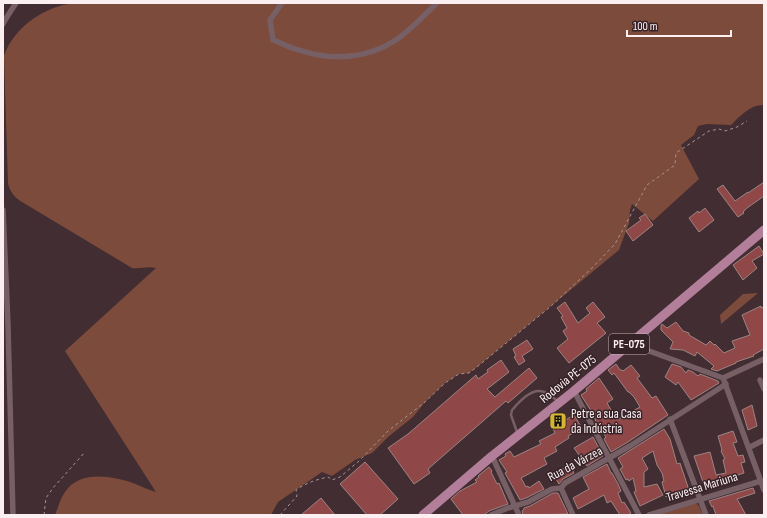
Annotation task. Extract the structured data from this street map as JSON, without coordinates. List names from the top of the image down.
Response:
{
  "streets": {
    "main road": ["PE-075", "Rodovia PE-075"],
    "street": ["Rua da Várzea", "Travessa Mariuna"]
  },
  "places": {
    "building": ["Petre a sua Casa da Indústria"]
  },
  "scale_bar": "100 m"
}
